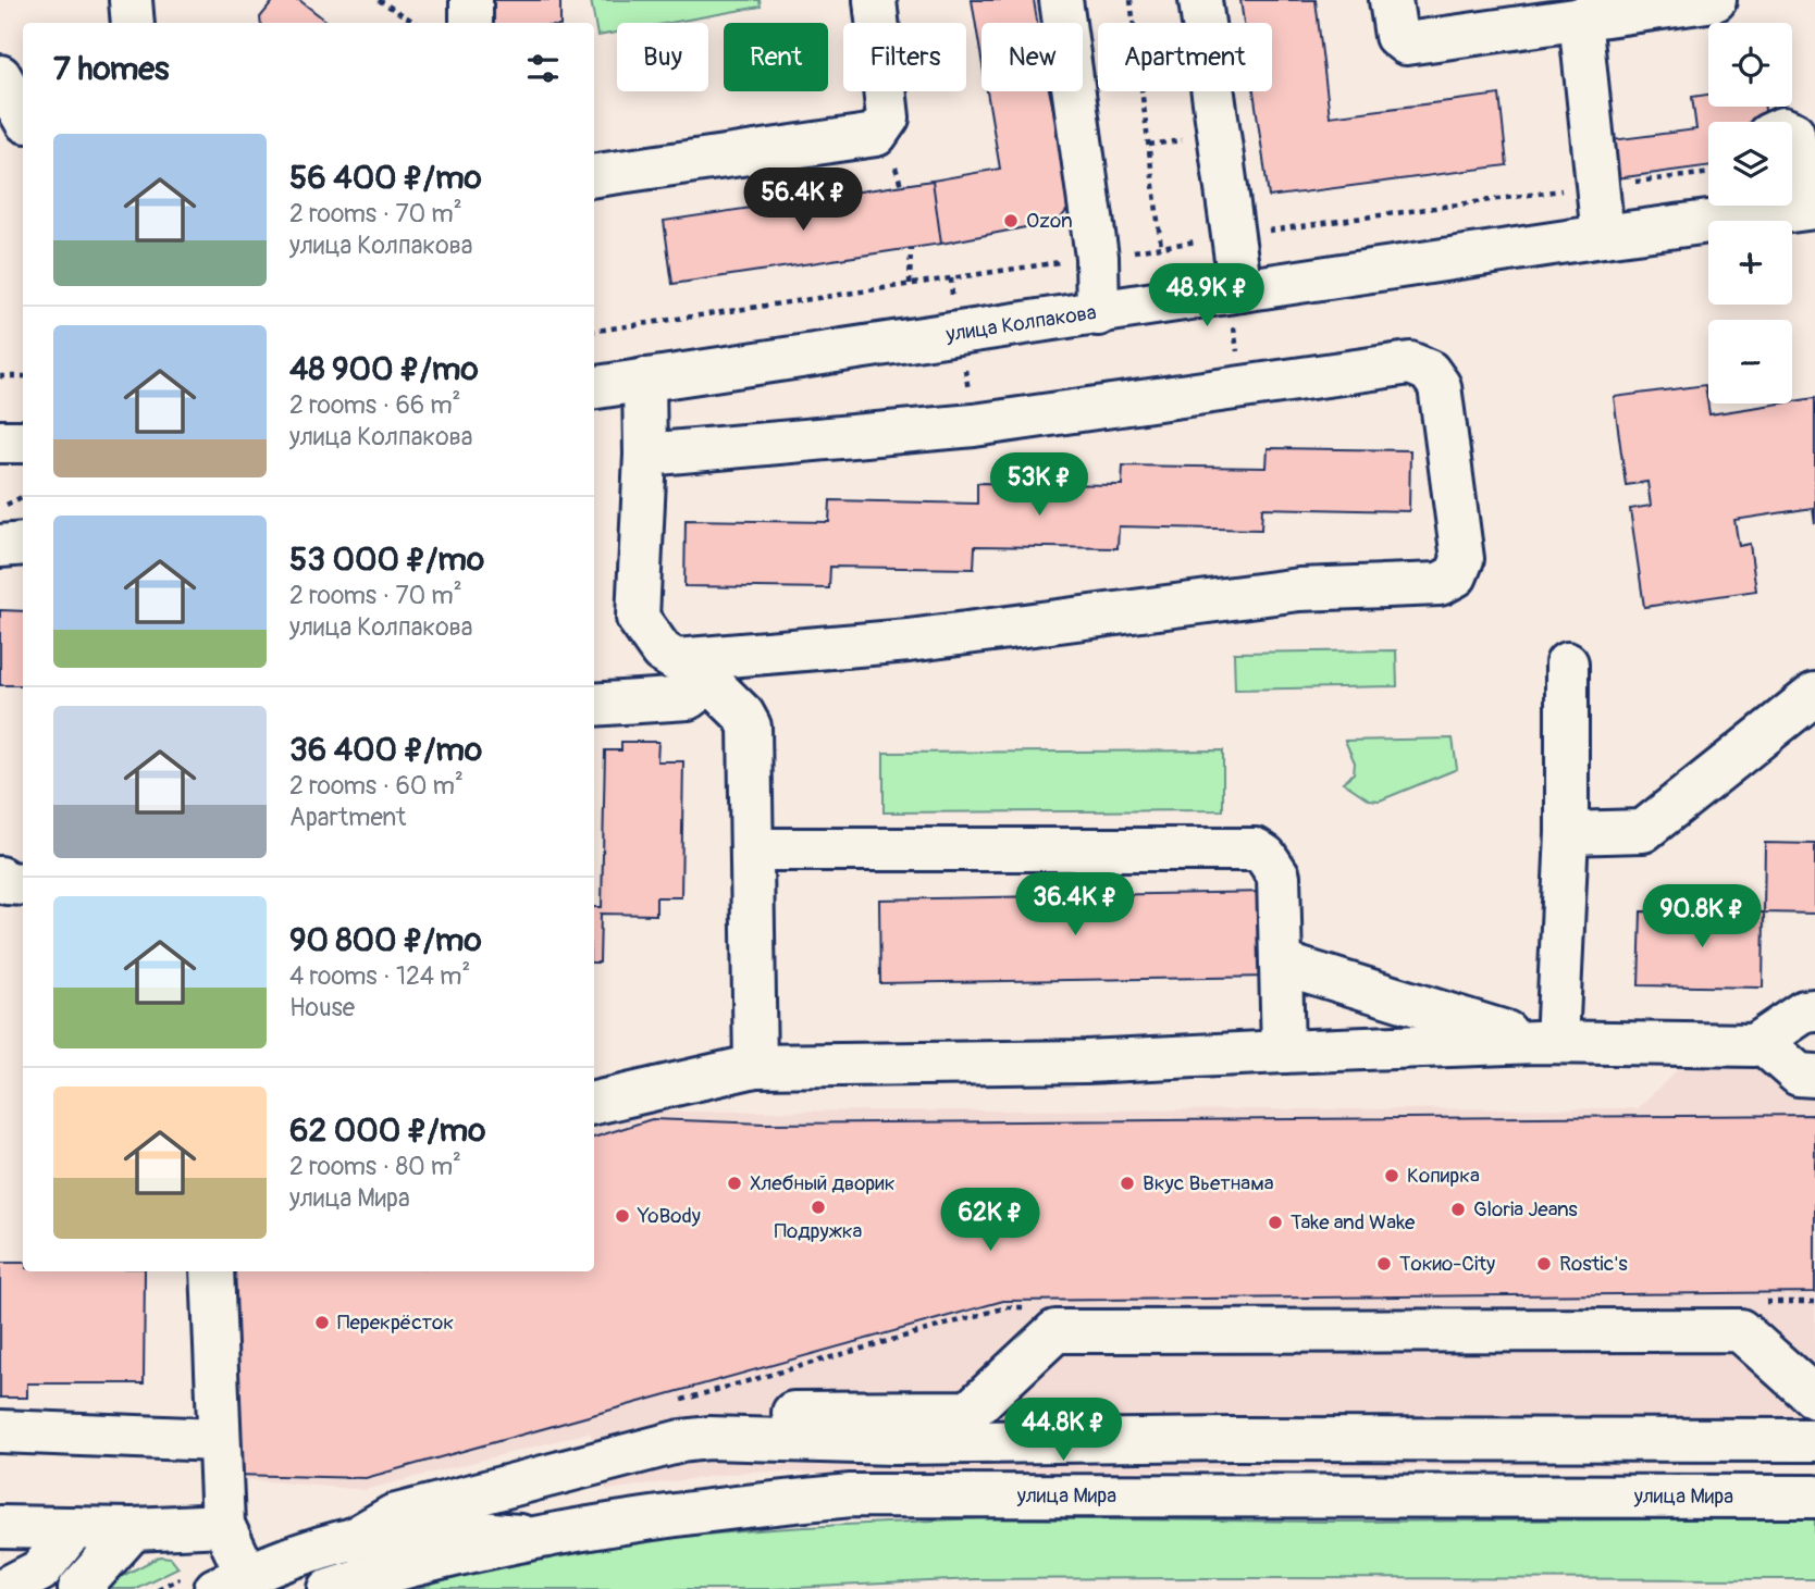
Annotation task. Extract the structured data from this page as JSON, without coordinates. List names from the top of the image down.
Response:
{
  "streets": {
    "main road": ["улица Колпакова", "улица Мира"]
  },
  "places": [
    "Ozon",
    "Копирка",
    "Хлебный дворик",
    "Вкус Вьетнама",
    "Подружка",
    "Gloria Jeans",
    "YoBody",
    "Take and Wake",
    "Токио-City",
    "Rostic's",
    "Перекрёсток"
  ],
  "page": {
    "map_buttons": ["+", "−"],
    "chip": [
      "Buy",
      "Rent",
      "Filters",
      "New",
      "Apartment"
    ],
    "heading": "7 homes",
    "list": [
      {
        "name": "56 400 ₽/mo",
        "note": "2 rooms · 70 m² · улица Колпакова"
      },
      {
        "name": "48 900 ₽/mo",
        "note": "2 rooms · 66 m² · улица Колпакова"
      },
      {
        "name": "53 000 ₽/mo",
        "note": "2 rooms · 70 m² · улица Колпакова"
      },
      {
        "name": "36 400 ₽/mo",
        "note": "2 rooms · 60 m² · Apartment"
      },
      {
        "name": "90 800 ₽/mo",
        "note": "4 rooms · 124 m² · House"
      },
      {
        "name": "62 000 ₽/mo",
        "note": "2 rooms · 80 m² · улица Мира"
      }
    ],
    "price": [
      "56.4K ₽",
      "48.9K ₽",
      "53K ₽",
      "36.4K ₽",
      "90.8K ₽",
      "62K ₽",
      "44.8K ₽"
    ]
  }
}
